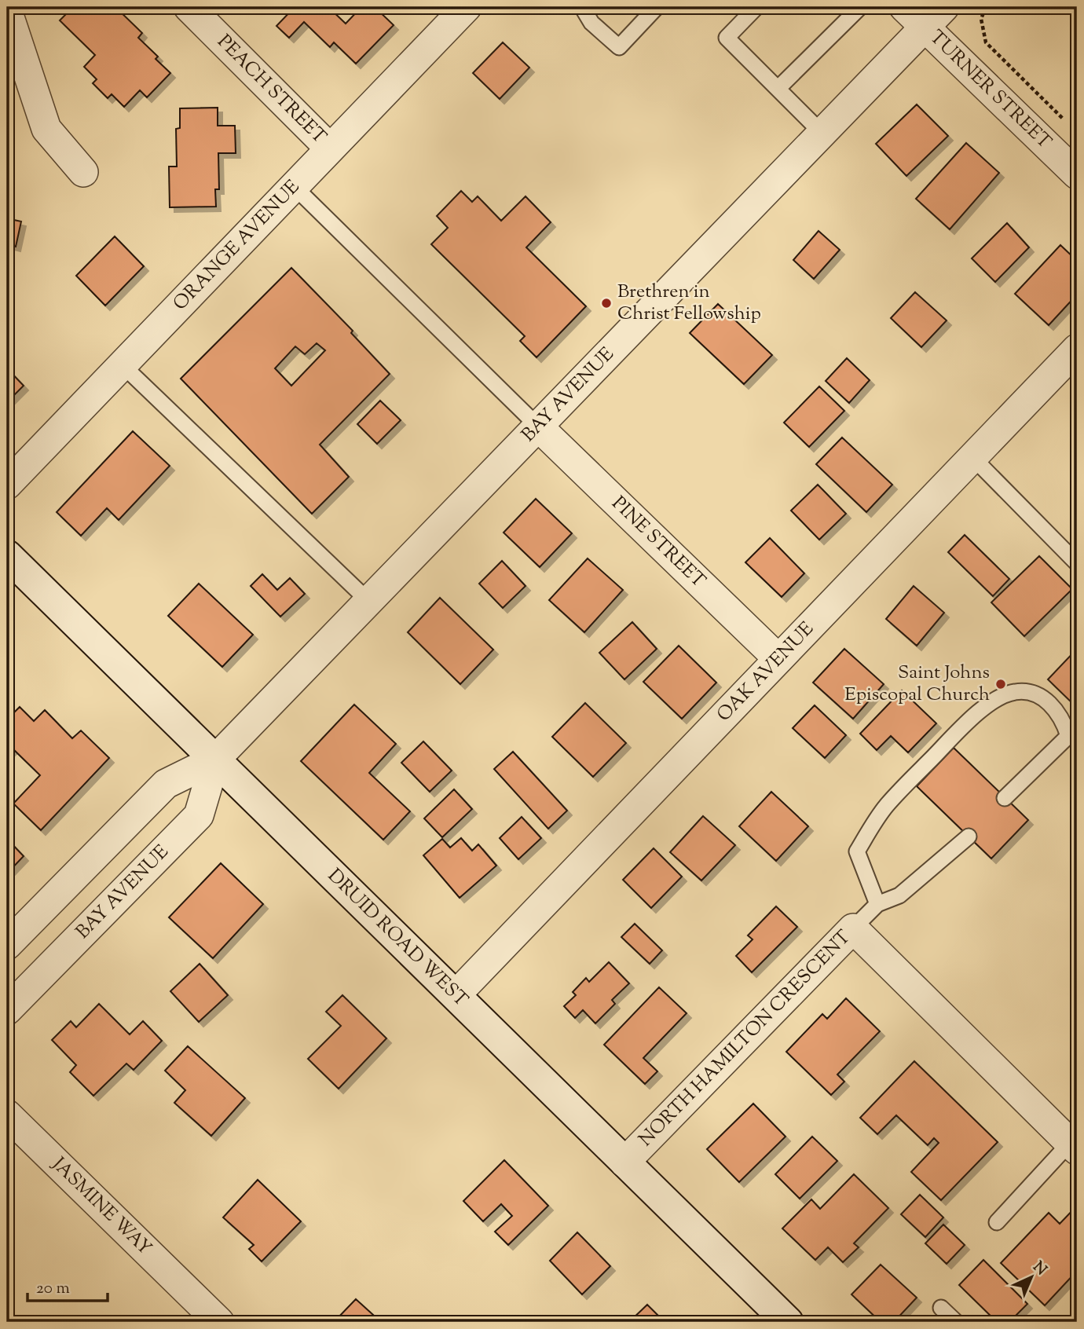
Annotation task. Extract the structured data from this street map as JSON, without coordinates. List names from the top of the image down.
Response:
{
  "streets": {
    "street": [
      "PEACH STREET",
      "TURNER STREET",
      "ORANGE AVENUE",
      "BAY AVENUE",
      "PINE STREET",
      "OAK AVENUE",
      "DRUID ROAD WEST",
      "NORTH HAMILTON CRESCENT",
      "JASMINE WAY"
    ]
  },
  "crossings": [
    ["PEACH STREET", "ORANGE AVENUE"],
    ["TURNER STREET", "BAY AVENUE"],
    ["BAY AVENUE", "PINE STREET"],
    ["BAY AVENUE", "DRUID ROAD WEST"],
    ["PINE STREET", "OAK AVENUE"],
    ["OAK AVENUE", "DRUID ROAD WEST"],
    ["DRUID ROAD WEST", "NORTH HAMILTON CRESCENT"]
  ],
  "places": ["Brethren in Christ Fellowship", "Saint Johns Episcopal Church"],
  "scale_bar": "20 m",
  "north": "top right"
}
